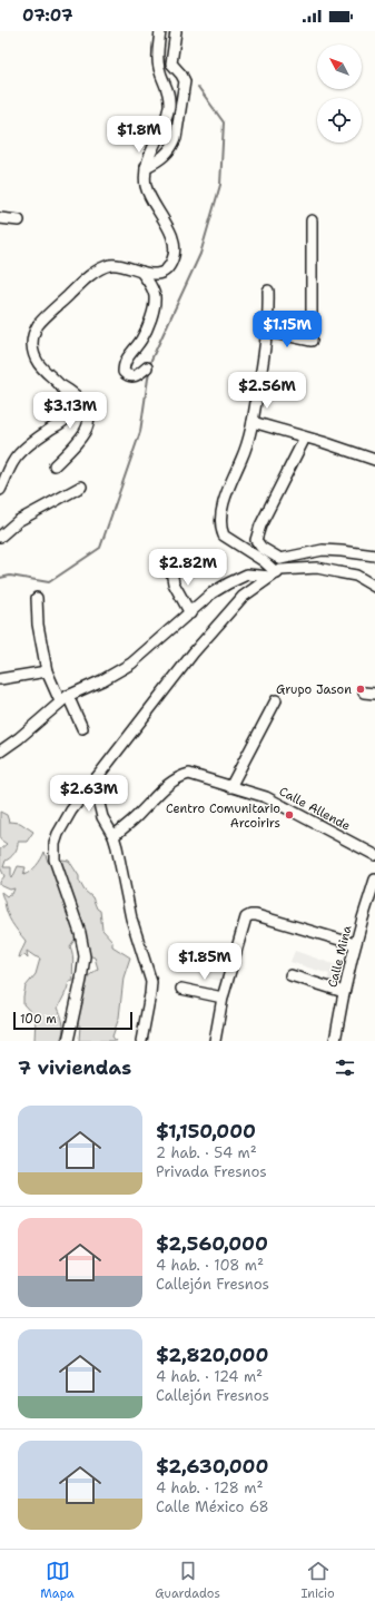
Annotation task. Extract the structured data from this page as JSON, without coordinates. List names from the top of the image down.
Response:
{
  "streets": {
    "street": ["Calle Allende", "Calle Mina"]
  },
  "places": ["Grupo Jason", "Centro Comunitario Arcoirirs"],
  "scale_bar": "100 m",
  "north": "top left",
  "page": {
    "status": "07:07",
    "price": [
      "$1.8M",
      "$1.15M",
      "$2.56M",
      "$3.13M",
      "$2.82M",
      "$2.63M",
      "$1.85M"
    ],
    "scale": "100 m",
    "heading": "7 viviendas",
    "list": [
      {
        "name": "$1,150,000",
        "note": "2 hab. · 54 m² · Privada Fresnos"
      },
      {
        "name": "$2,560,000",
        "note": "4 hab. · 108 m² · Callejón Fresnos"
      },
      {
        "name": "$2,820,000",
        "note": "4 hab. · 124 m² · Callejón Fresnos"
      },
      {
        "name": "$2,630,000",
        "note": "4 hab. · 128 m² · Calle México 68"
      }
    ],
    "tabs": ["Mapa", "Guardados", "Inicio"]
  }
}
